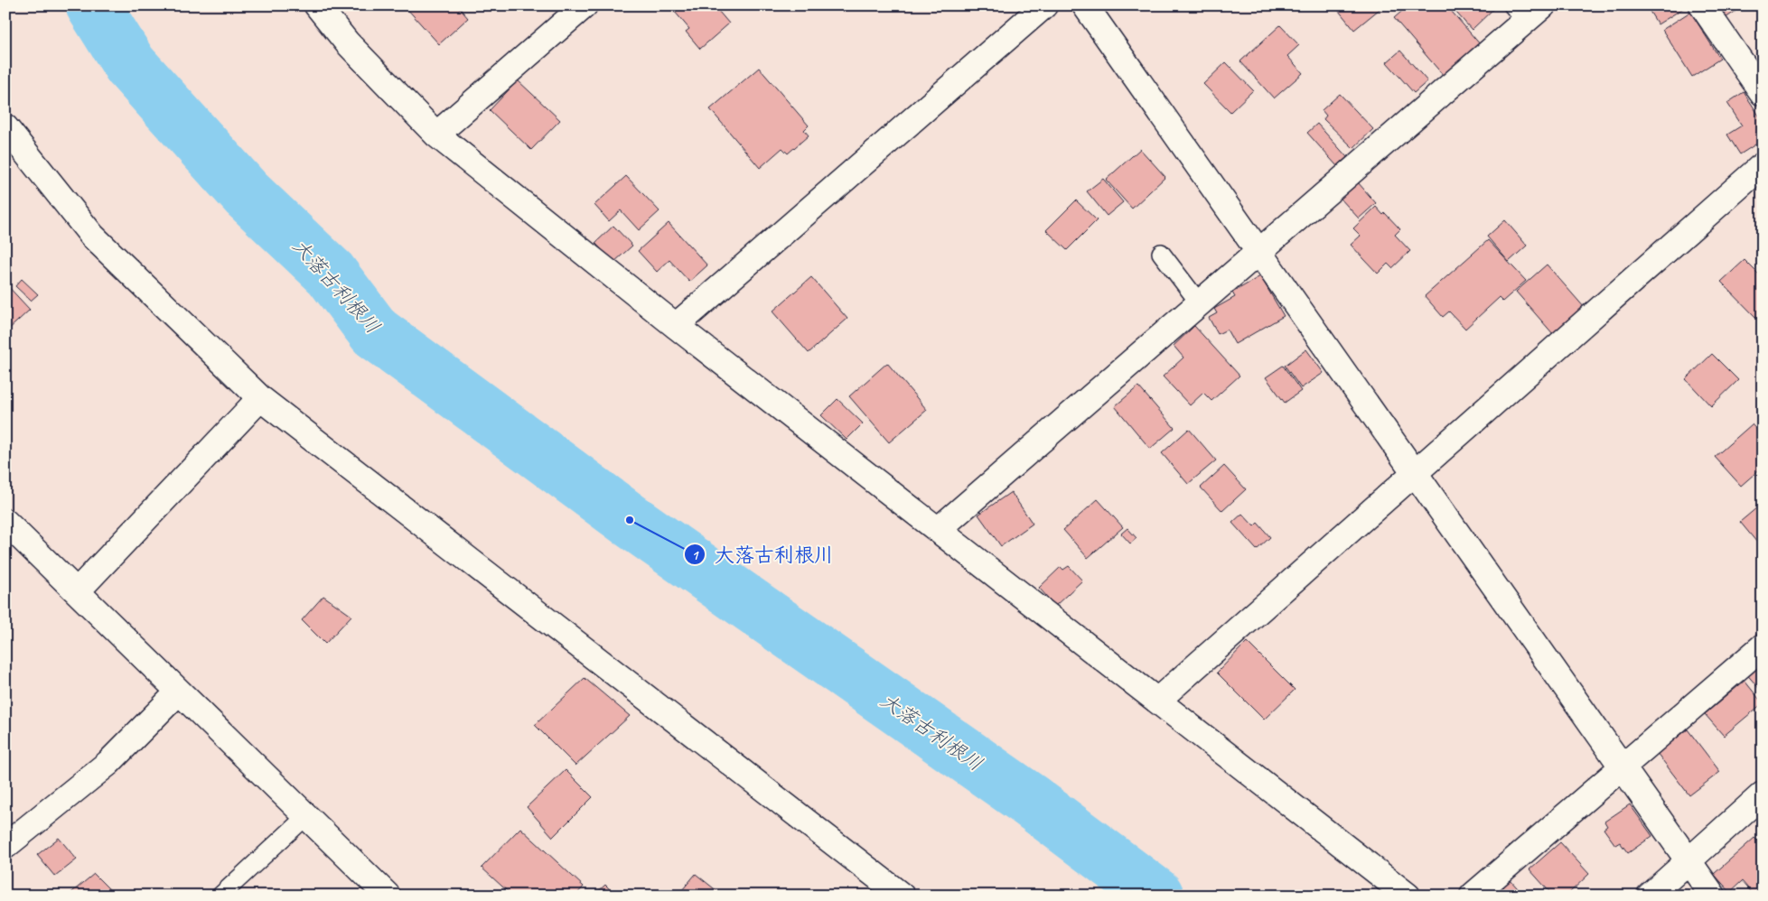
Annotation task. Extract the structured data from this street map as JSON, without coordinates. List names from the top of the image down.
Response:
{
  "water": ["大落古利根川"],
  "places": ["大落古利根川"]
}
